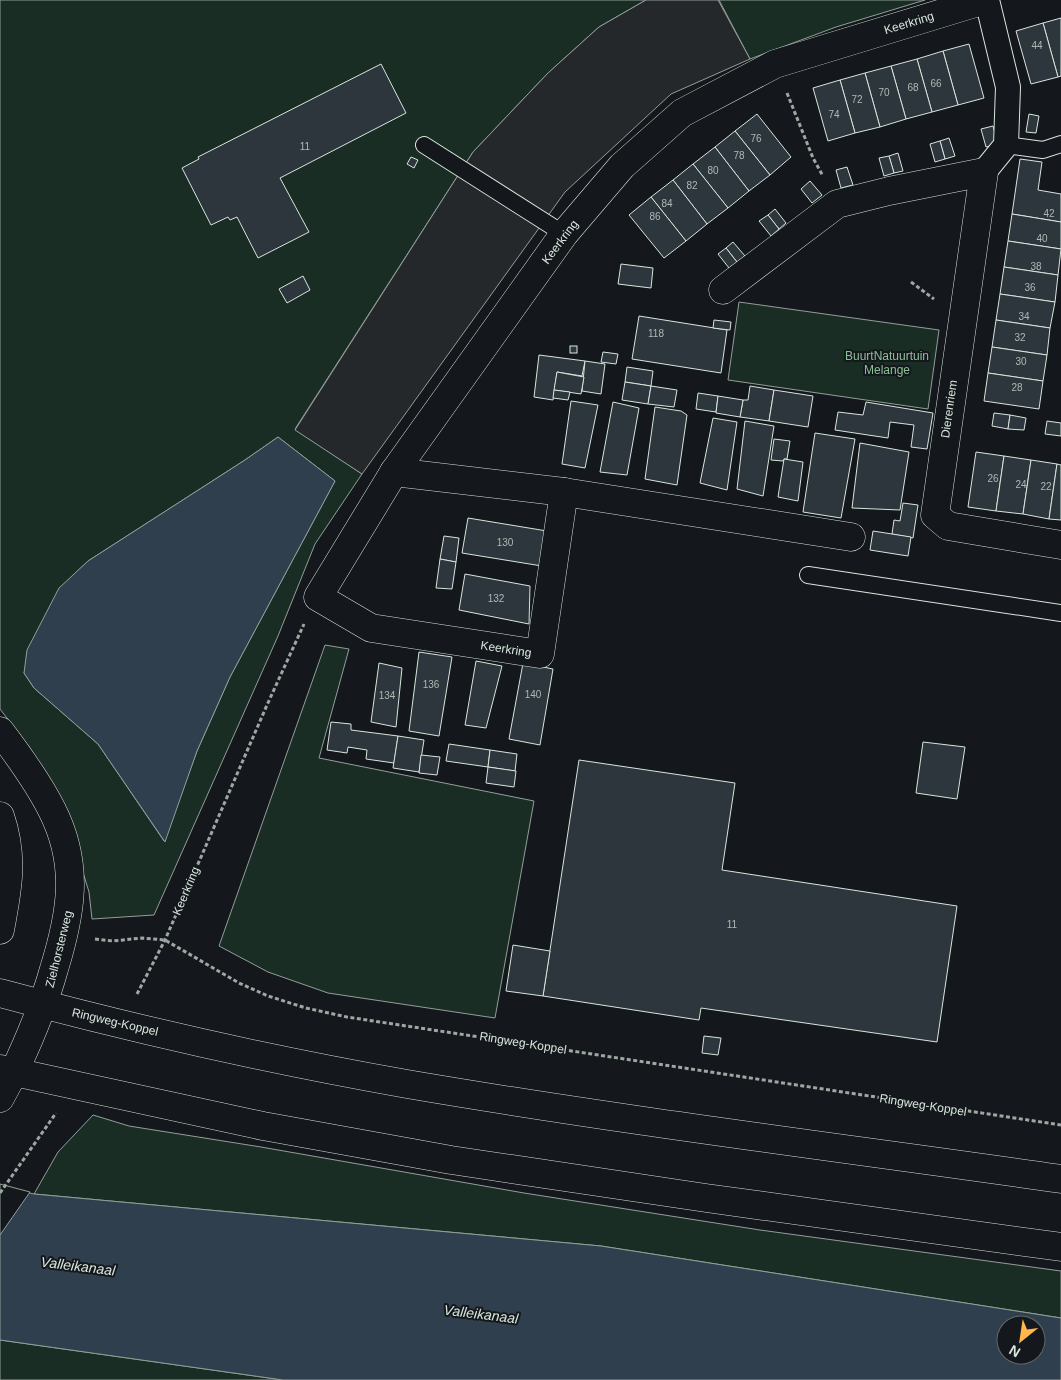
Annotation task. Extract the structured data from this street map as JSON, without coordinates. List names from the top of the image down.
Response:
{
  "streets": {
    "main road": [
      "Keerkring",
      "Dierenriem",
      "Zielhorsterweg",
      "Ringweg-Koppel"
    ]
  },
  "crossings": [
    ["Keerkring", "Ringweg-Koppel"],
    ["Zielhorsterweg", "Ringweg-Koppel"]
  ],
  "water": ["Valleikanaal"],
  "parks": ["BuurtNatuurtuin Melange"],
  "house_numbers": [
    "44",
    "66",
    "68",
    "70",
    "72",
    "74",
    "76",
    "11",
    "78",
    "80",
    "82",
    "84",
    "42",
    "86",
    "40",
    "38",
    "36",
    "34",
    "118",
    "32",
    "30",
    "28",
    "26",
    "24",
    "22",
    "130",
    "132",
    "136",
    "140",
    "134",
    "11"
  ],
  "north": "bottom left"
}
